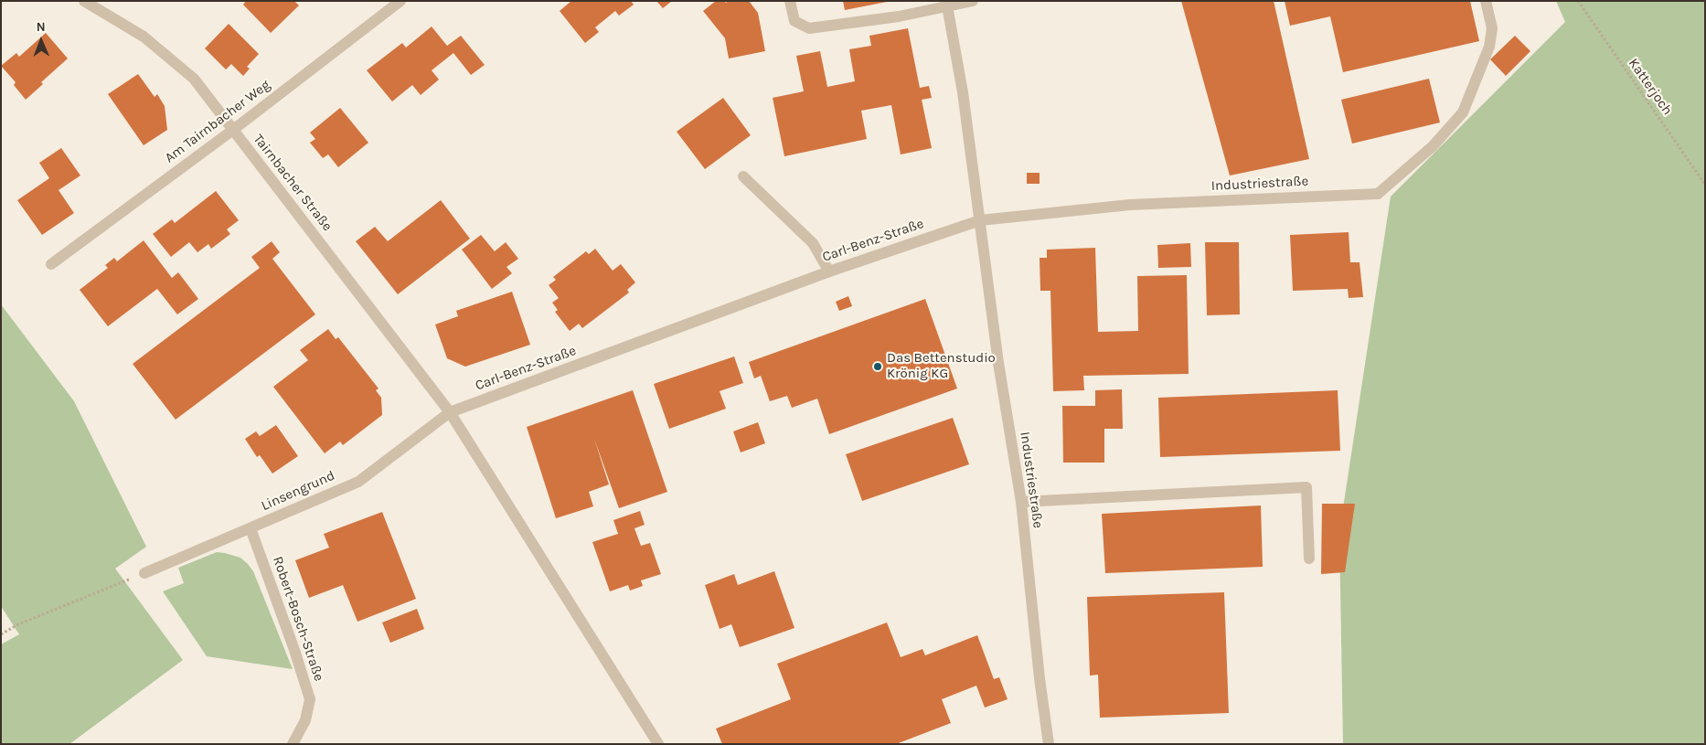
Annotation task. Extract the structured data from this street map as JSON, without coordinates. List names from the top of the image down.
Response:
{
  "streets": {
    "street": [
      "Am Tairnbacher Weg",
      "Tairnbacher Straße",
      "Industriestraße",
      "Carl-Benz-Straße",
      "Linsengrund",
      "Robert-Bosch-Straße"
    ],
    "path": ["Katterjoch"]
  },
  "crossings": [
    ["Am Tairnbacher Weg", "Tairnbacher Straße"],
    ["Tairnbacher Straße", "Carl-Benz-Straße"],
    ["Tairnbacher Straße", "Linsengrund"],
    ["Industriestraße", "Carl-Benz-Straße"],
    ["Carl-Benz-Straße", "Linsengrund"],
    ["Linsengrund", "Robert-Bosch-Straße"]
  ],
  "places": ["Das Bettenstudio Krönig KG"],
  "north": "top"
}
